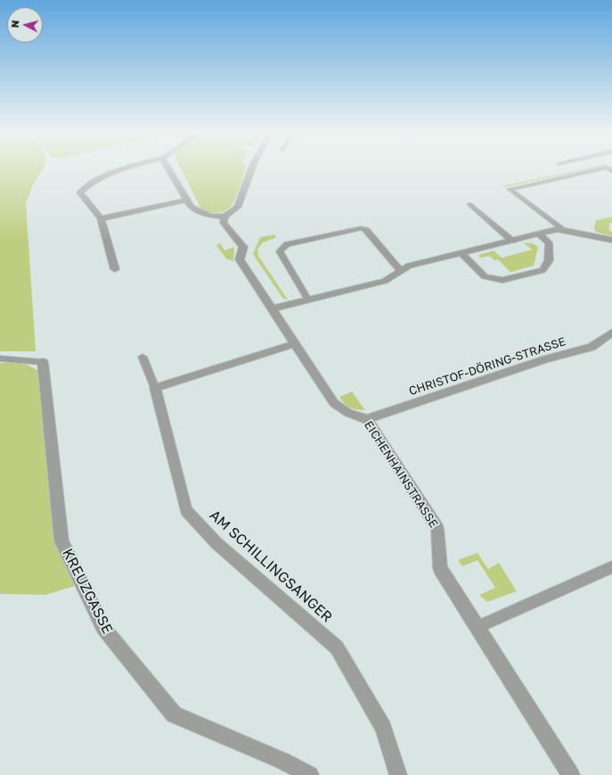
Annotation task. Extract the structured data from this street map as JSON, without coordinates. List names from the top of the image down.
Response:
{
  "streets": {
    "street": [
      "CHRISTOF-DÖRING-STRASSE",
      "EICHENHAINSTRASSE",
      "AM SCHILLINGSANGER",
      "KREUZGASSE"
    ]
  },
  "crossings": [
    ["CHRISTOF-DÖRING-STRASSE", "EICHENHAINSTRASSE"]
  ],
  "north": "left"
}
